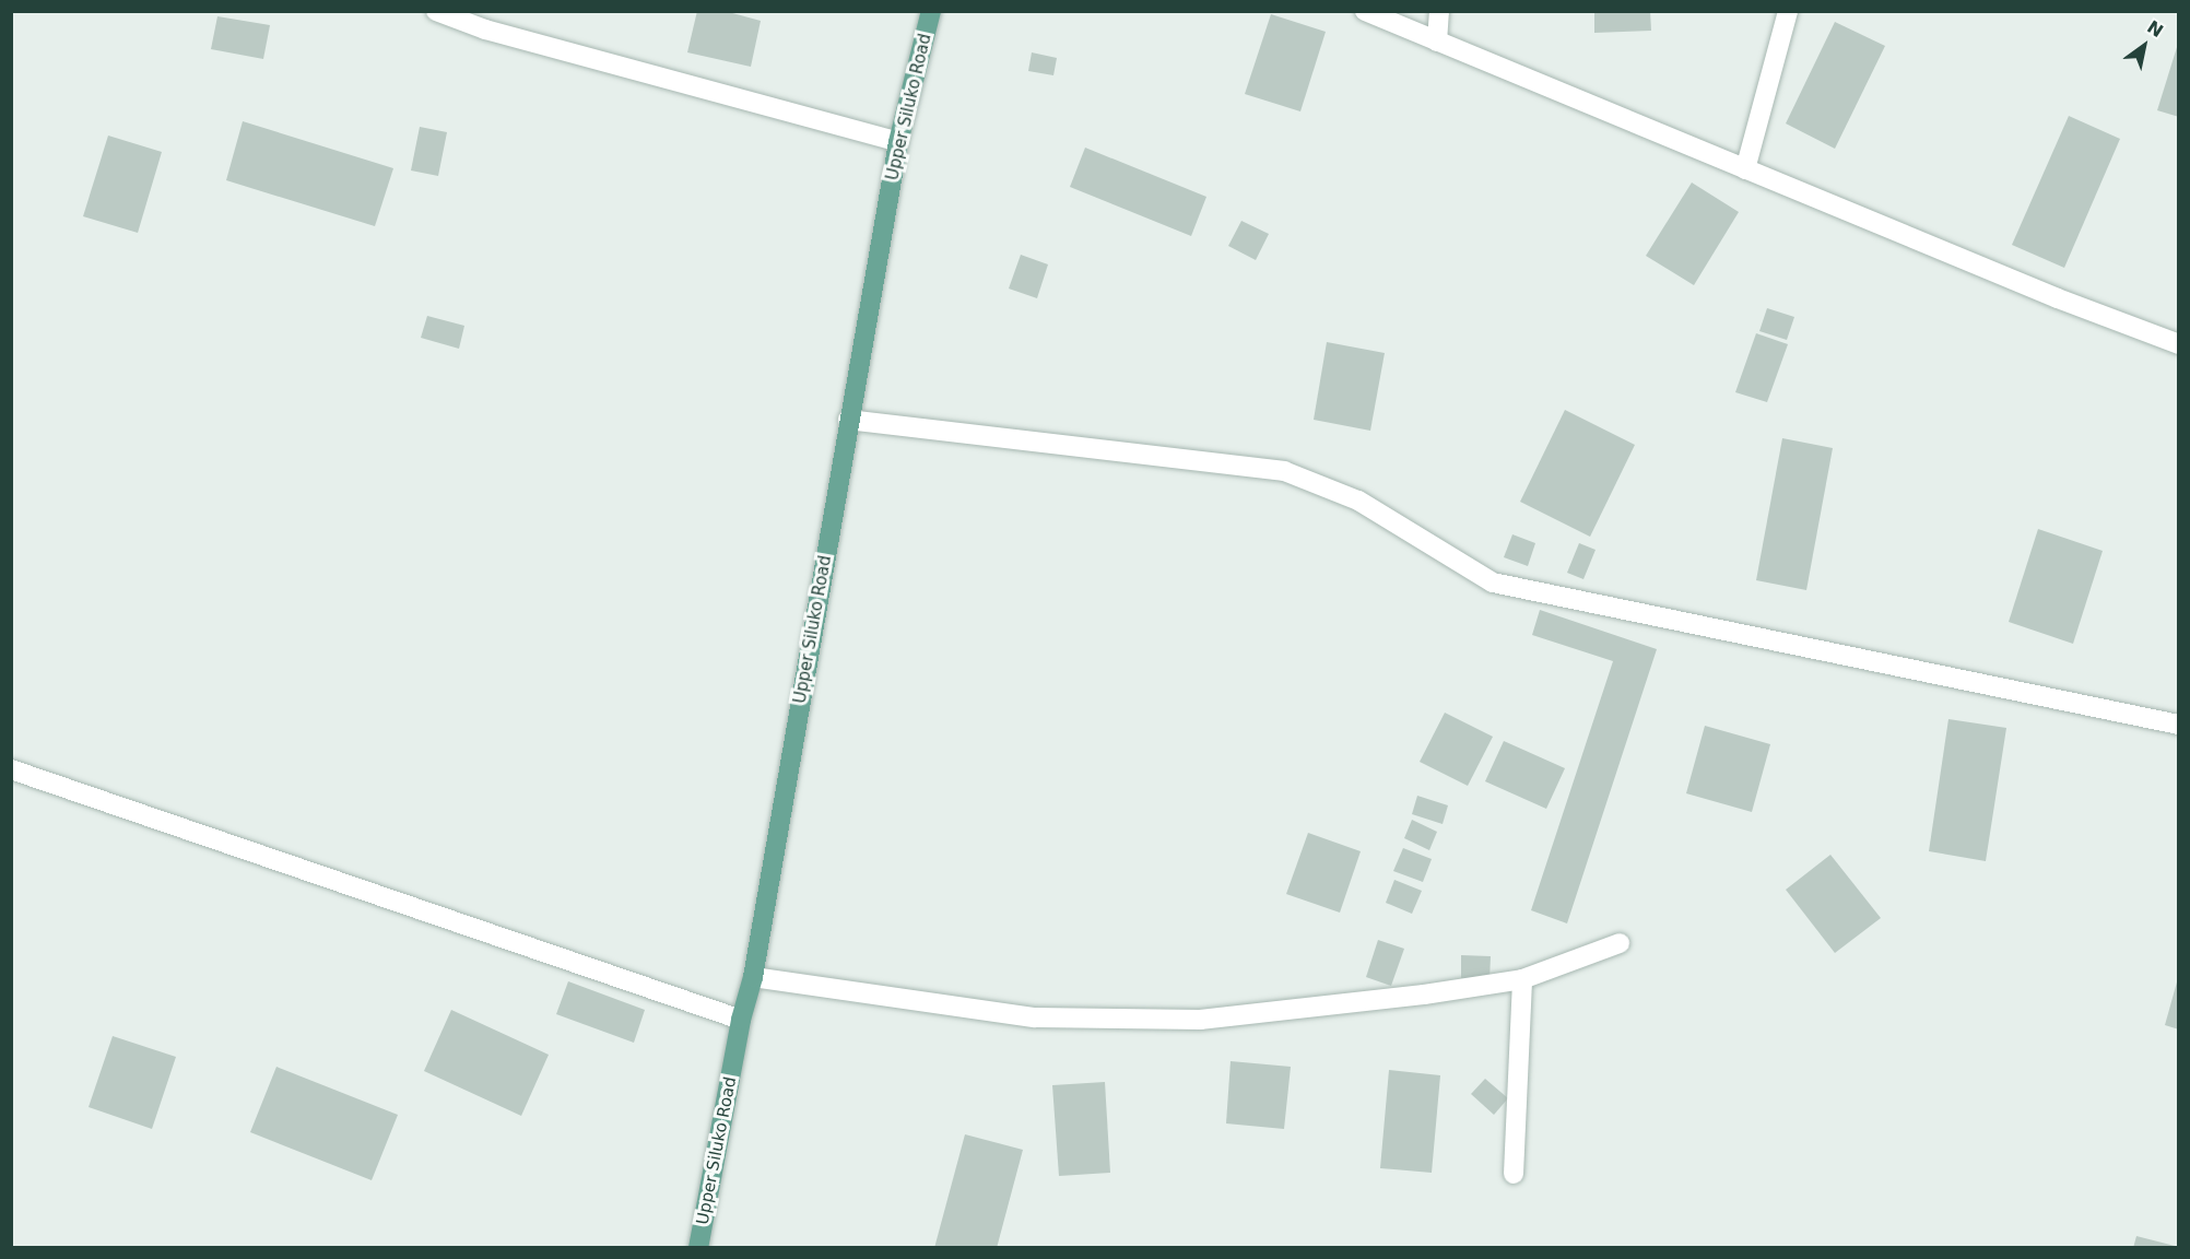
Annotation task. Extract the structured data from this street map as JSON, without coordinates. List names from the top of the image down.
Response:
{
  "streets": {
    "main road": ["Upper Siluko Road"]
  },
  "north": "top right"
}
